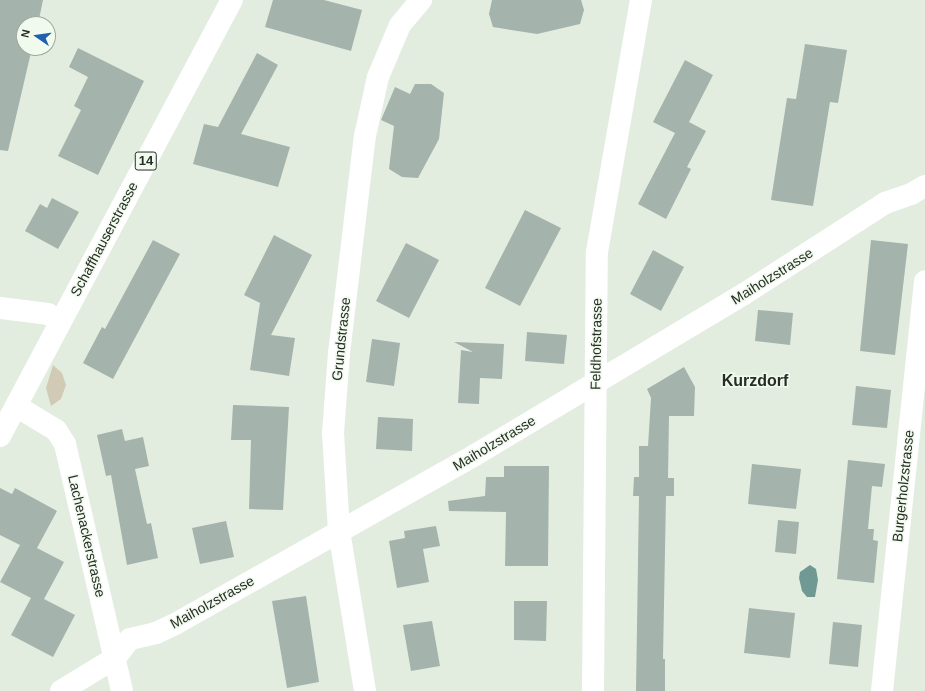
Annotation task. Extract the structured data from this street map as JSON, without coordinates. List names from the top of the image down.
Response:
{
  "streets": {
    "street": [
      "14",
      "Schaffhauserstrasse",
      "Maiholzstrasse",
      "Grundstrasse",
      "Feldhofstrasse",
      "Burgerholzstrasse",
      "Lachenackerstrasse"
    ]
  },
  "crossings": [
    ["Schaffhauserstrasse", "Lachenackerstrasse"],
    ["Maiholzstrasse", "Grundstrasse"],
    ["Maiholzstrasse", "Feldhofstrasse"],
    ["Maiholzstrasse", "Lachenackerstrasse"]
  ],
  "districts": ["Kurzdorf"],
  "north": "left"
}
